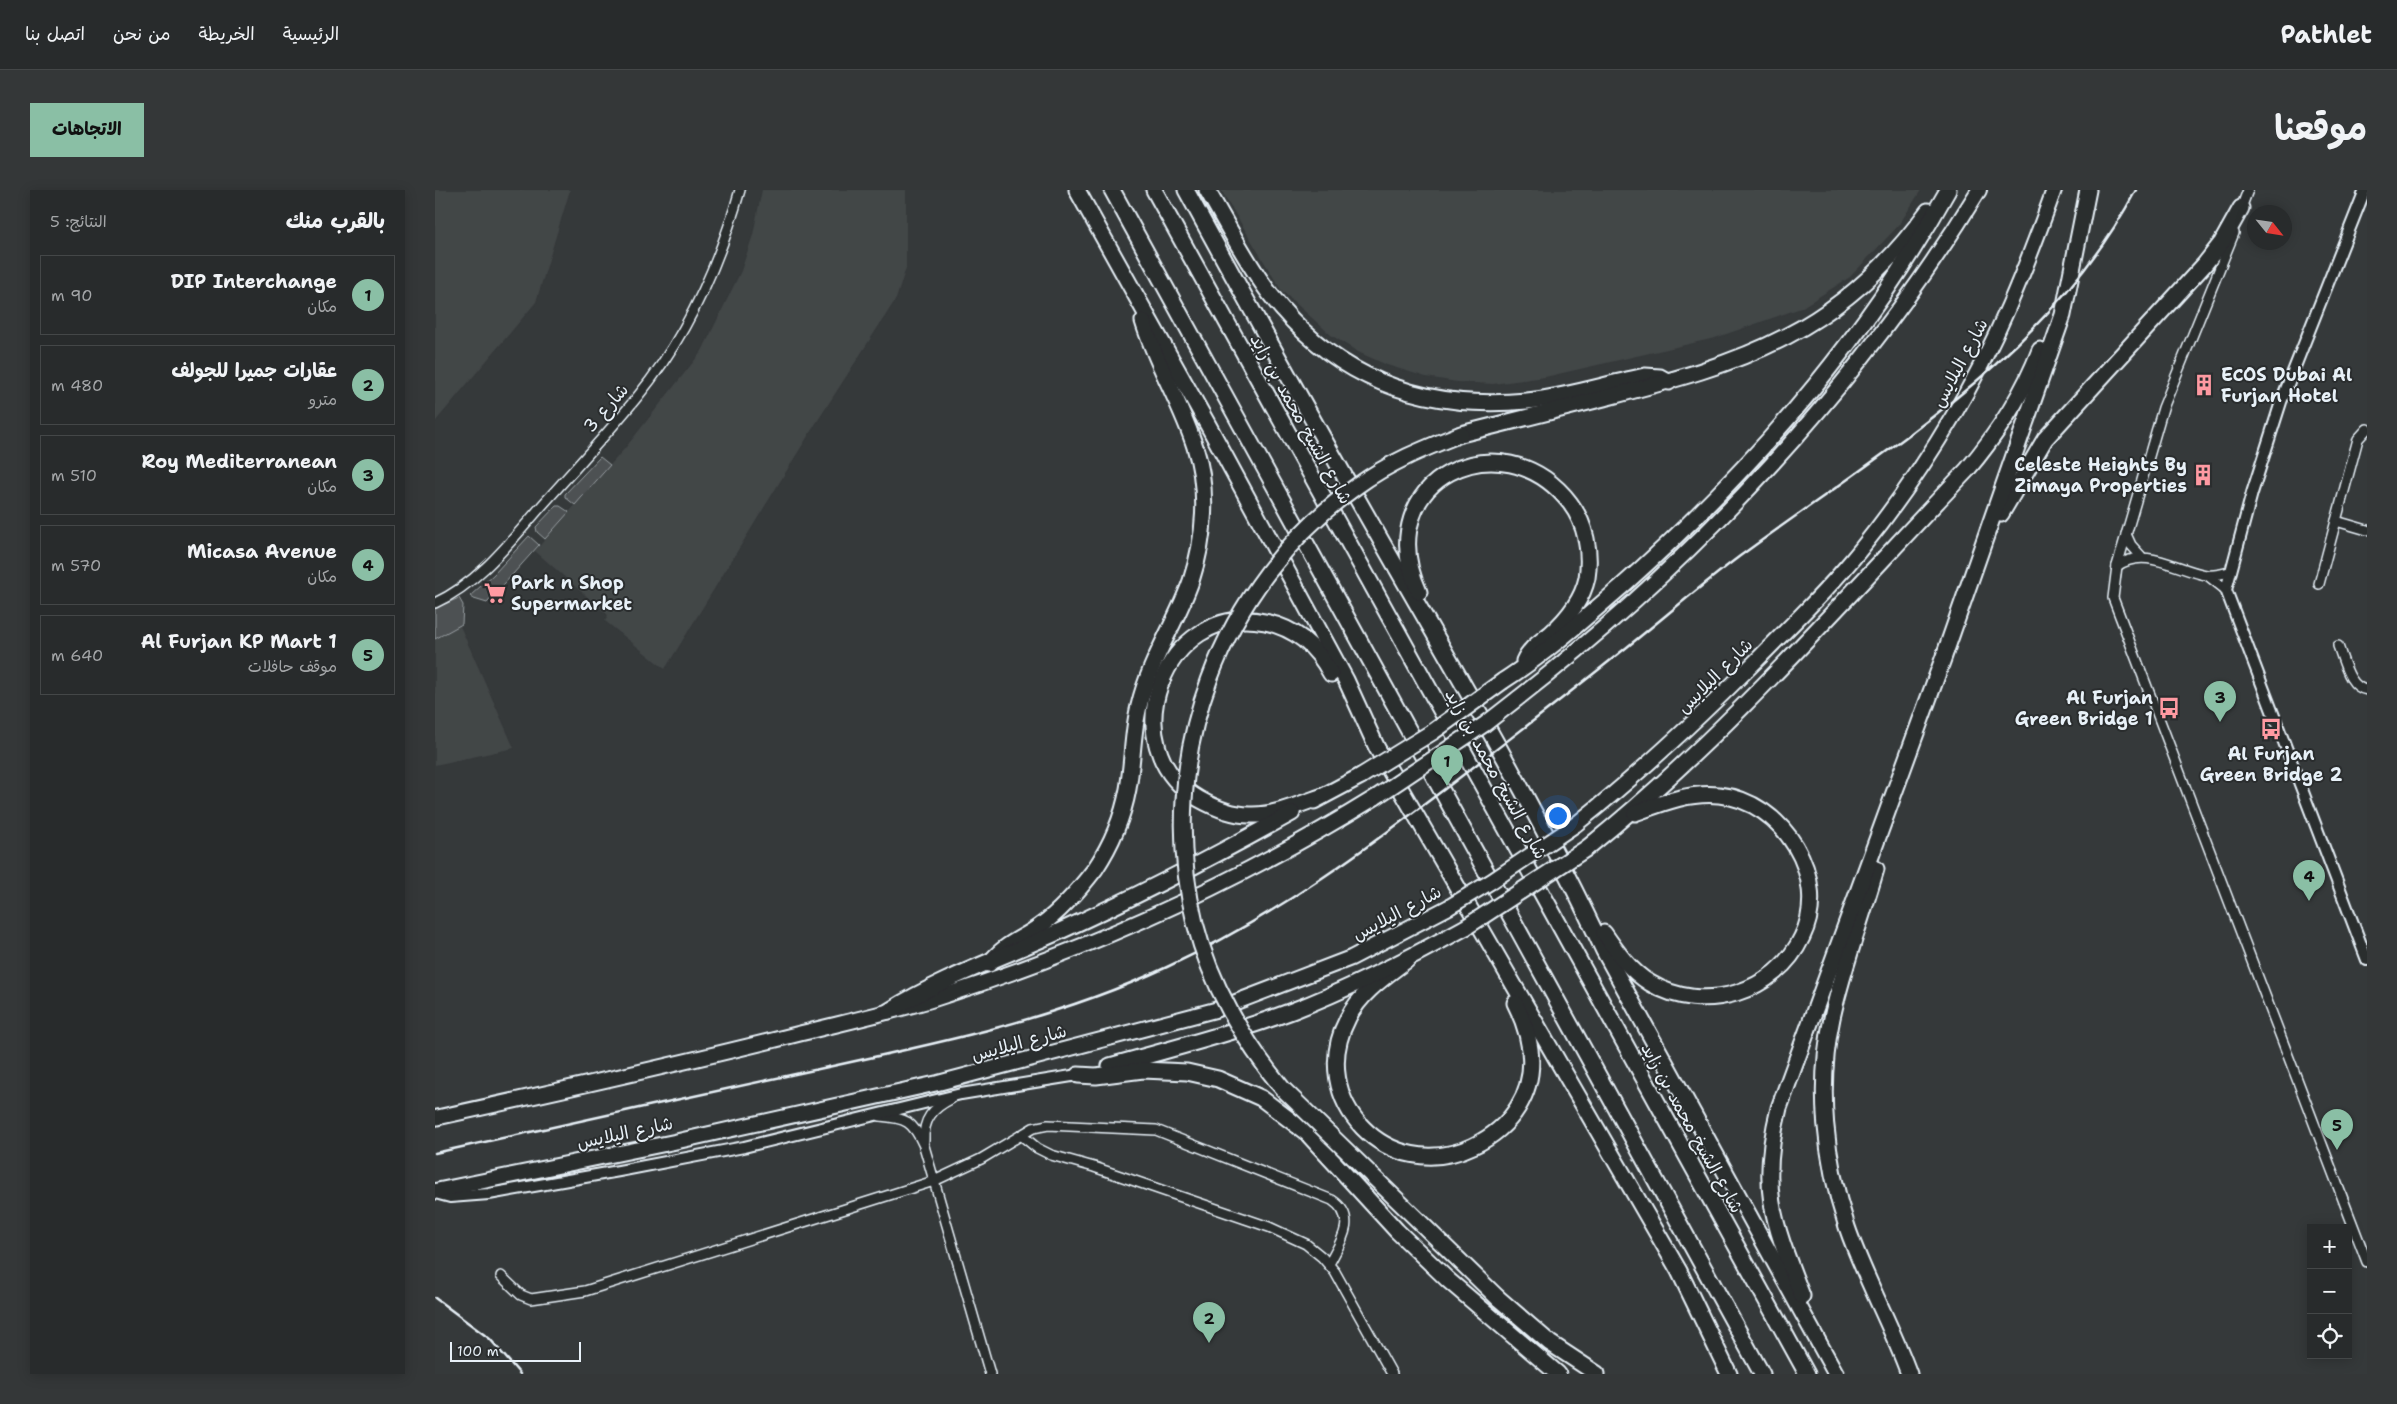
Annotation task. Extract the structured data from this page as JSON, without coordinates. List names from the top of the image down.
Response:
{
  "streets": {
    "highway": ["شارع اليلايس", "شارع الشيخ محمد بن زايد"],
    "street": ["شارع 3"]
  },
  "places": {
    "building": ["ECOS Dubai Al Furjan Hotel", "Celeste Heights By Zimaya Properties"],
    "supermarket": ["Park n Shop Supermarket"],
    "bus stop": ["Al Furjan Green Bridge 1", "Al Furjan Green Bridge 2"]
  },
  "scale_bar": "100 m",
  "north": "bottom right",
  "page": {
    "header": "Pathlet",
    "nav": [
      "الرئيسية",
      "الخريطة",
      "من نحن",
      "اتصل بنا"
    ],
    "title": "موقعنا",
    "buttons": "الاتجاهات",
    "heading": ["بالقرب منك", "النتائج: 5"],
    "list": [
      {
        "mark": "1",
        "name": "DIP Interchange",
        "note": "مكان",
        "value": "90 m"
      },
      {
        "mark": "2",
        "name": "عقارات جميرا للجولف",
        "note": "مترو",
        "value": "480 m"
      },
      {
        "mark": "3",
        "name": "Roy Mediterranean",
        "note": "مكان",
        "value": "510 m"
      },
      {
        "mark": "4",
        "name": "Micasa Avenue",
        "note": "مكان",
        "value": "570 m"
      },
      {
        "mark": "5",
        "name": "Al Furjan KP Mart 1",
        "note": "موقف حافلات",
        "value": "640 m"
      }
    ],
    "pins": [
      "3",
      "1",
      "4",
      "5",
      "2"
    ],
    "map_buttons": ["+", "−"],
    "scale": "100 m"
  }
}
